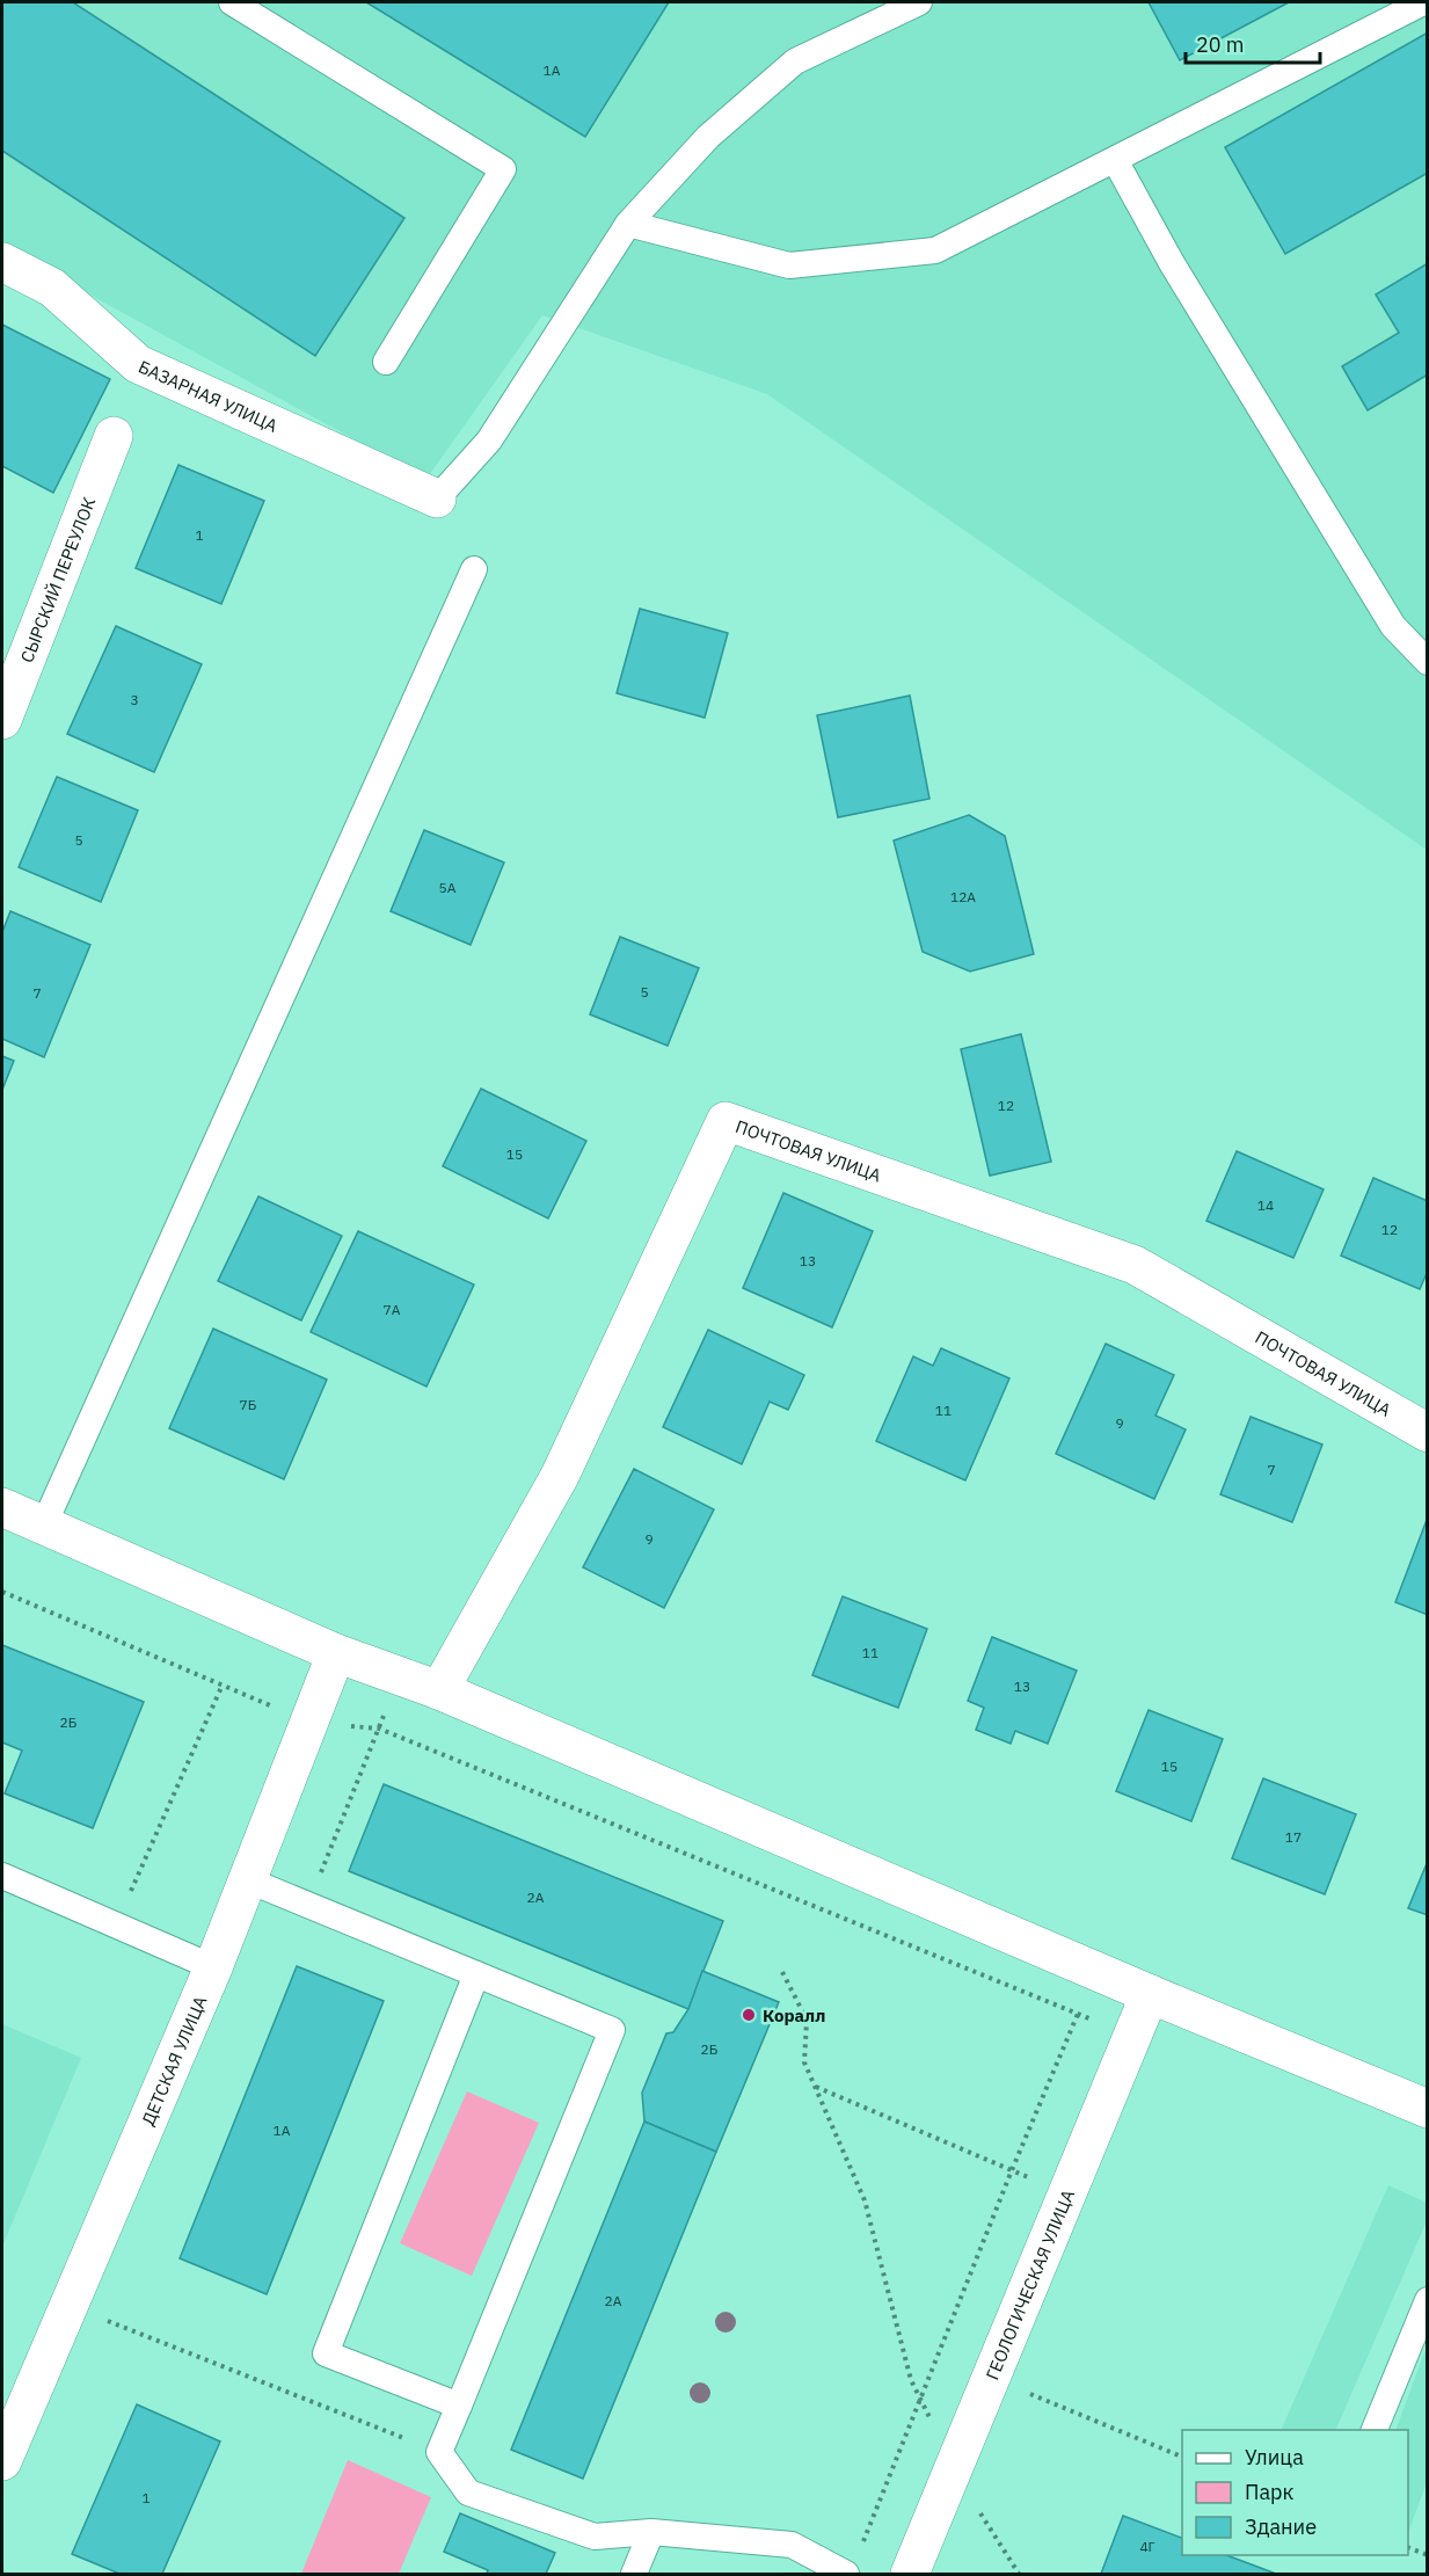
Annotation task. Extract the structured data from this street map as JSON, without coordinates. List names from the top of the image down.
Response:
{
  "streets": {
    "street": [
      "БАЗАРНАЯ УЛИЦА",
      "СЫРСКИЙ ПЕРЕУЛОК",
      "ПОЧТОВАЯ УЛИЦА",
      "ДЕТСКАЯ УЛИЦА",
      "ГЕОЛОГИЧЕСКАЯ УЛИЦА"
    ]
  },
  "places": ["Коралл"],
  "house_numbers": [
    "1А",
    "1",
    "3",
    "5",
    "5А",
    "12А",
    "5",
    "7",
    "12",
    "15",
    "14",
    "12",
    "13",
    "7А",
    "7Б",
    "11",
    "9",
    "7",
    "9",
    "11",
    "13",
    "2Б",
    "15",
    "17",
    "2А",
    "2Б",
    "1А",
    "2А",
    "1",
    "4Г"
  ],
  "legend": ["Улица", "Парк", "Здание"],
  "scale_bar": "20 m"
}
